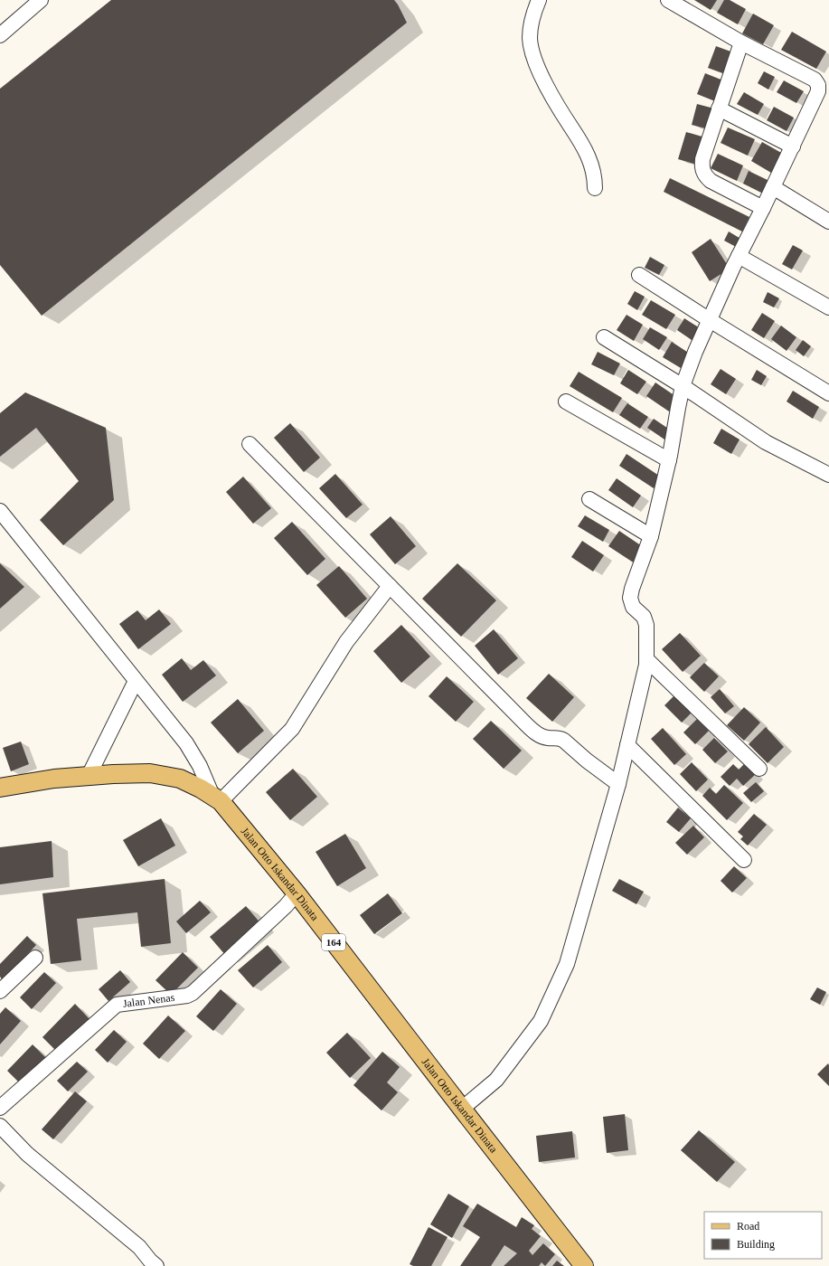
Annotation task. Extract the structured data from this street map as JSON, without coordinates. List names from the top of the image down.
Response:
{
  "streets": {
    "main road": ["Jalan Otto Iskandar Dinata", "164"],
    "street": ["Jalan Nenas"]
  },
  "crossings": [
    ["Jalan Otto Iskandar Dinata", "Jalan Nenas"]
  ],
  "legend": ["Road", "Building"]
}
